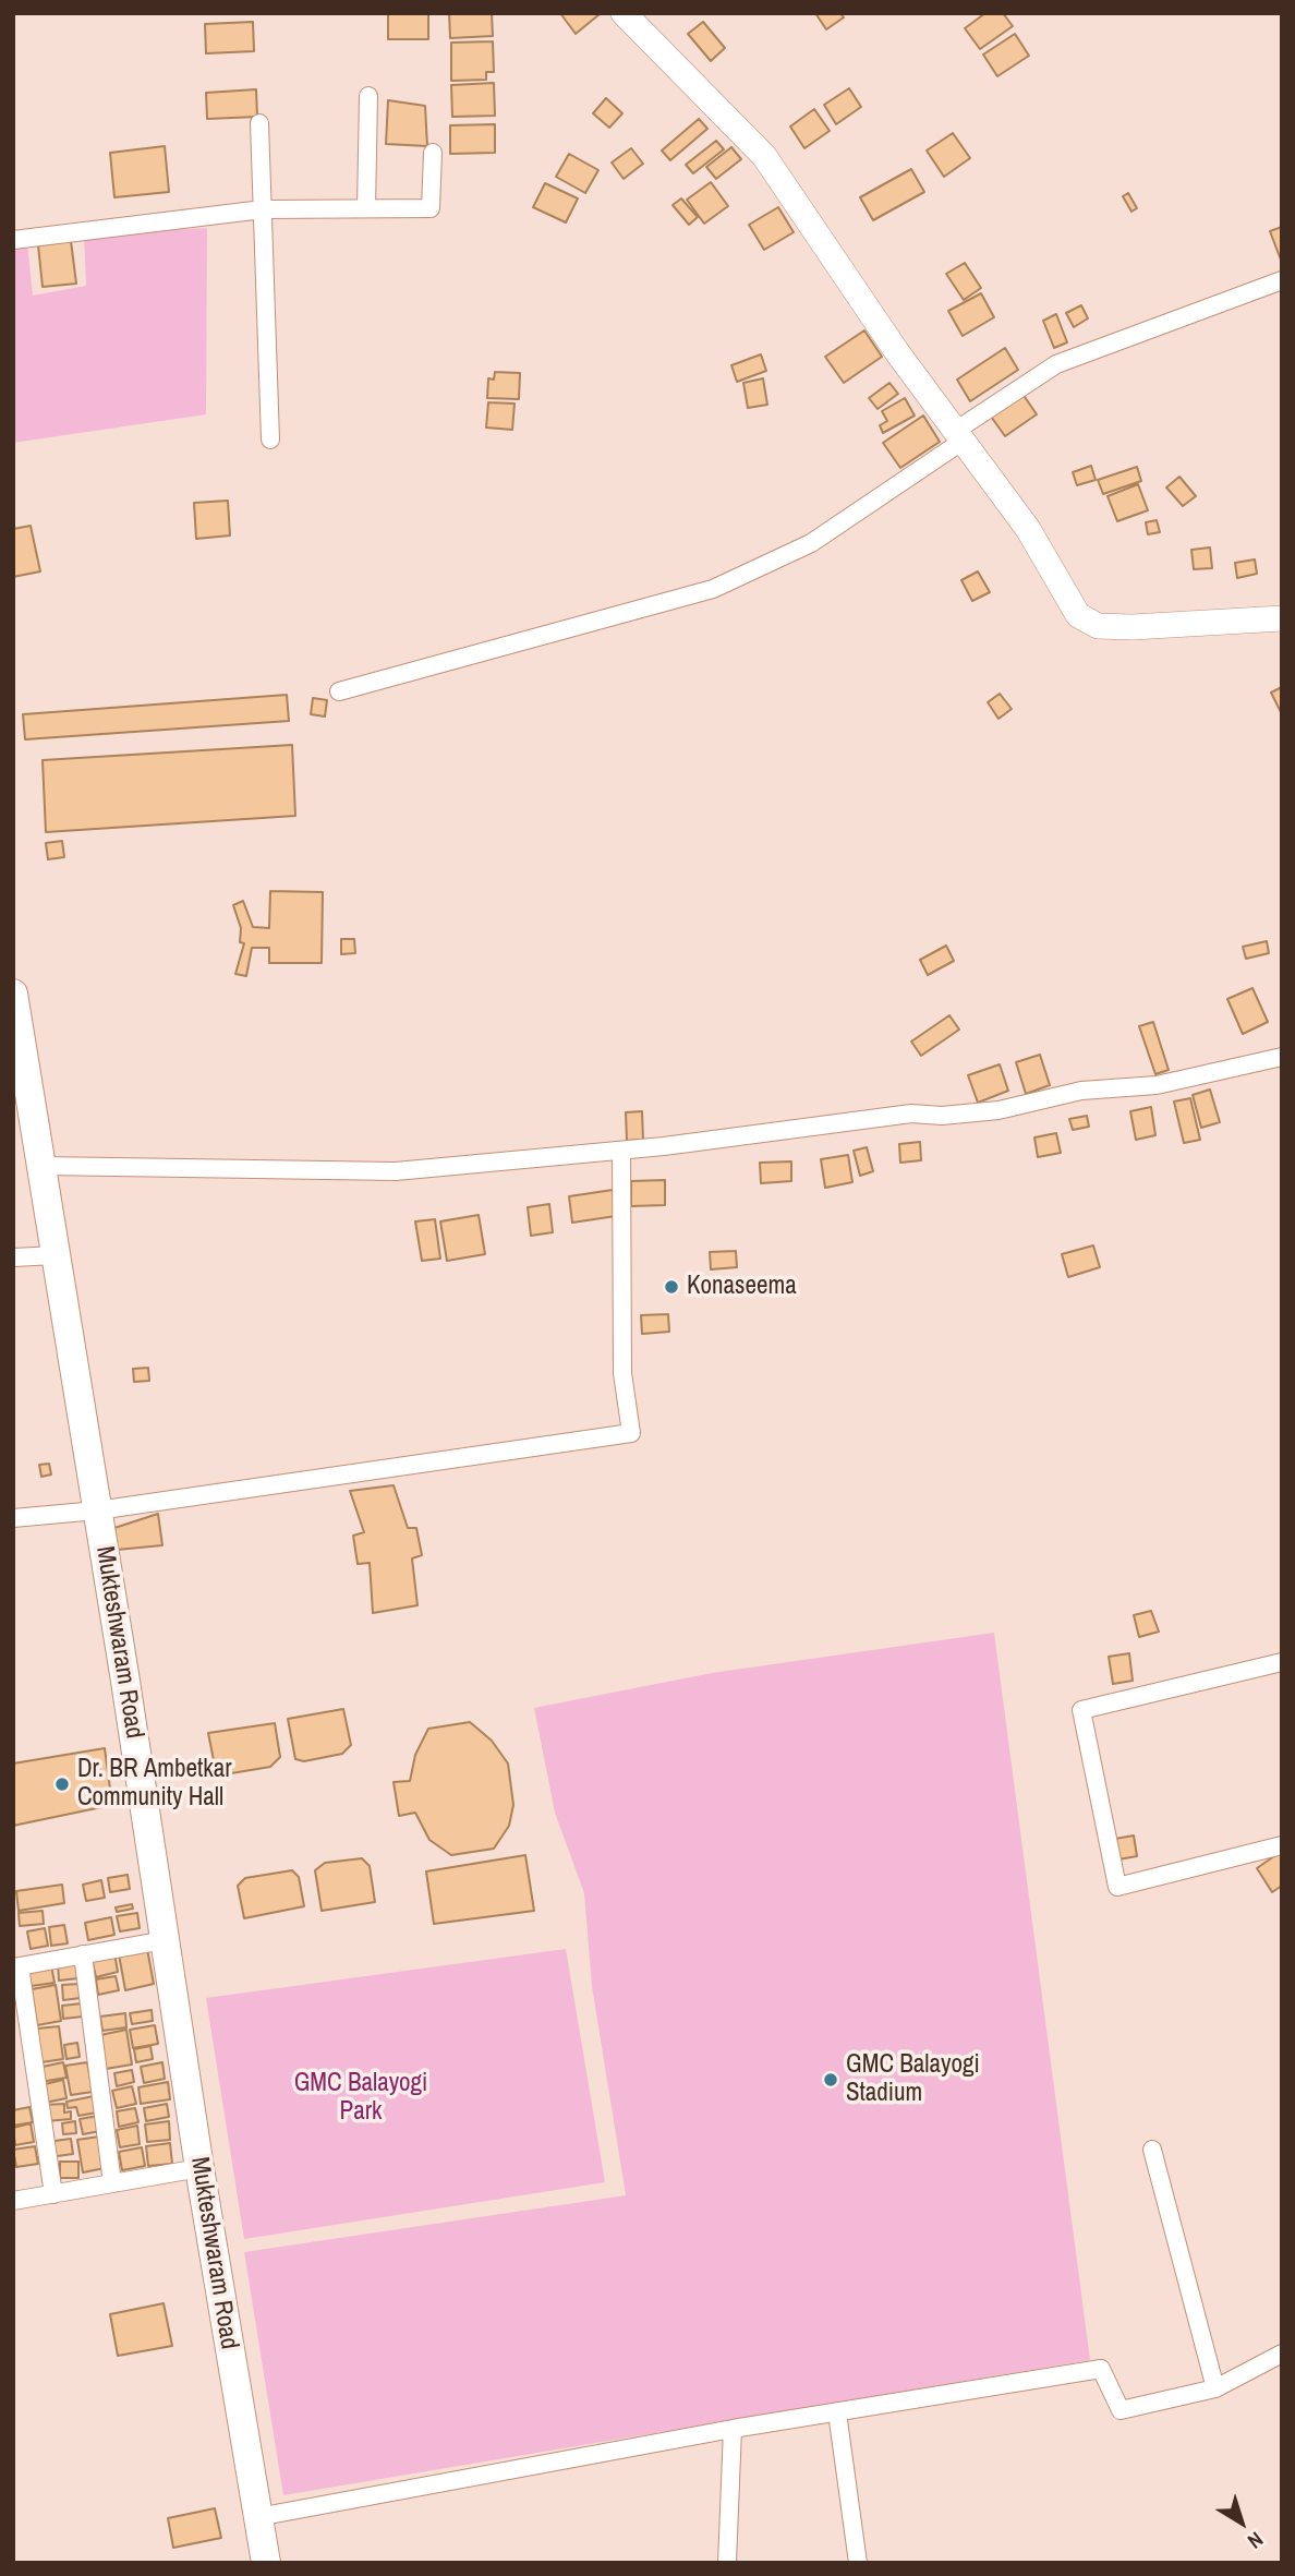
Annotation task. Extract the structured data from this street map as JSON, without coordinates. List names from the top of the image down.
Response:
{
  "streets": {
    "main road": ["Mukteshwaram Road"]
  },
  "parks": ["GMC Balayogi Park"],
  "places": ["Konaseema", "Dr. BR Ambetkar Community Hall", "GMC Balayogi Stadium"],
  "north": "bottom right"
}
